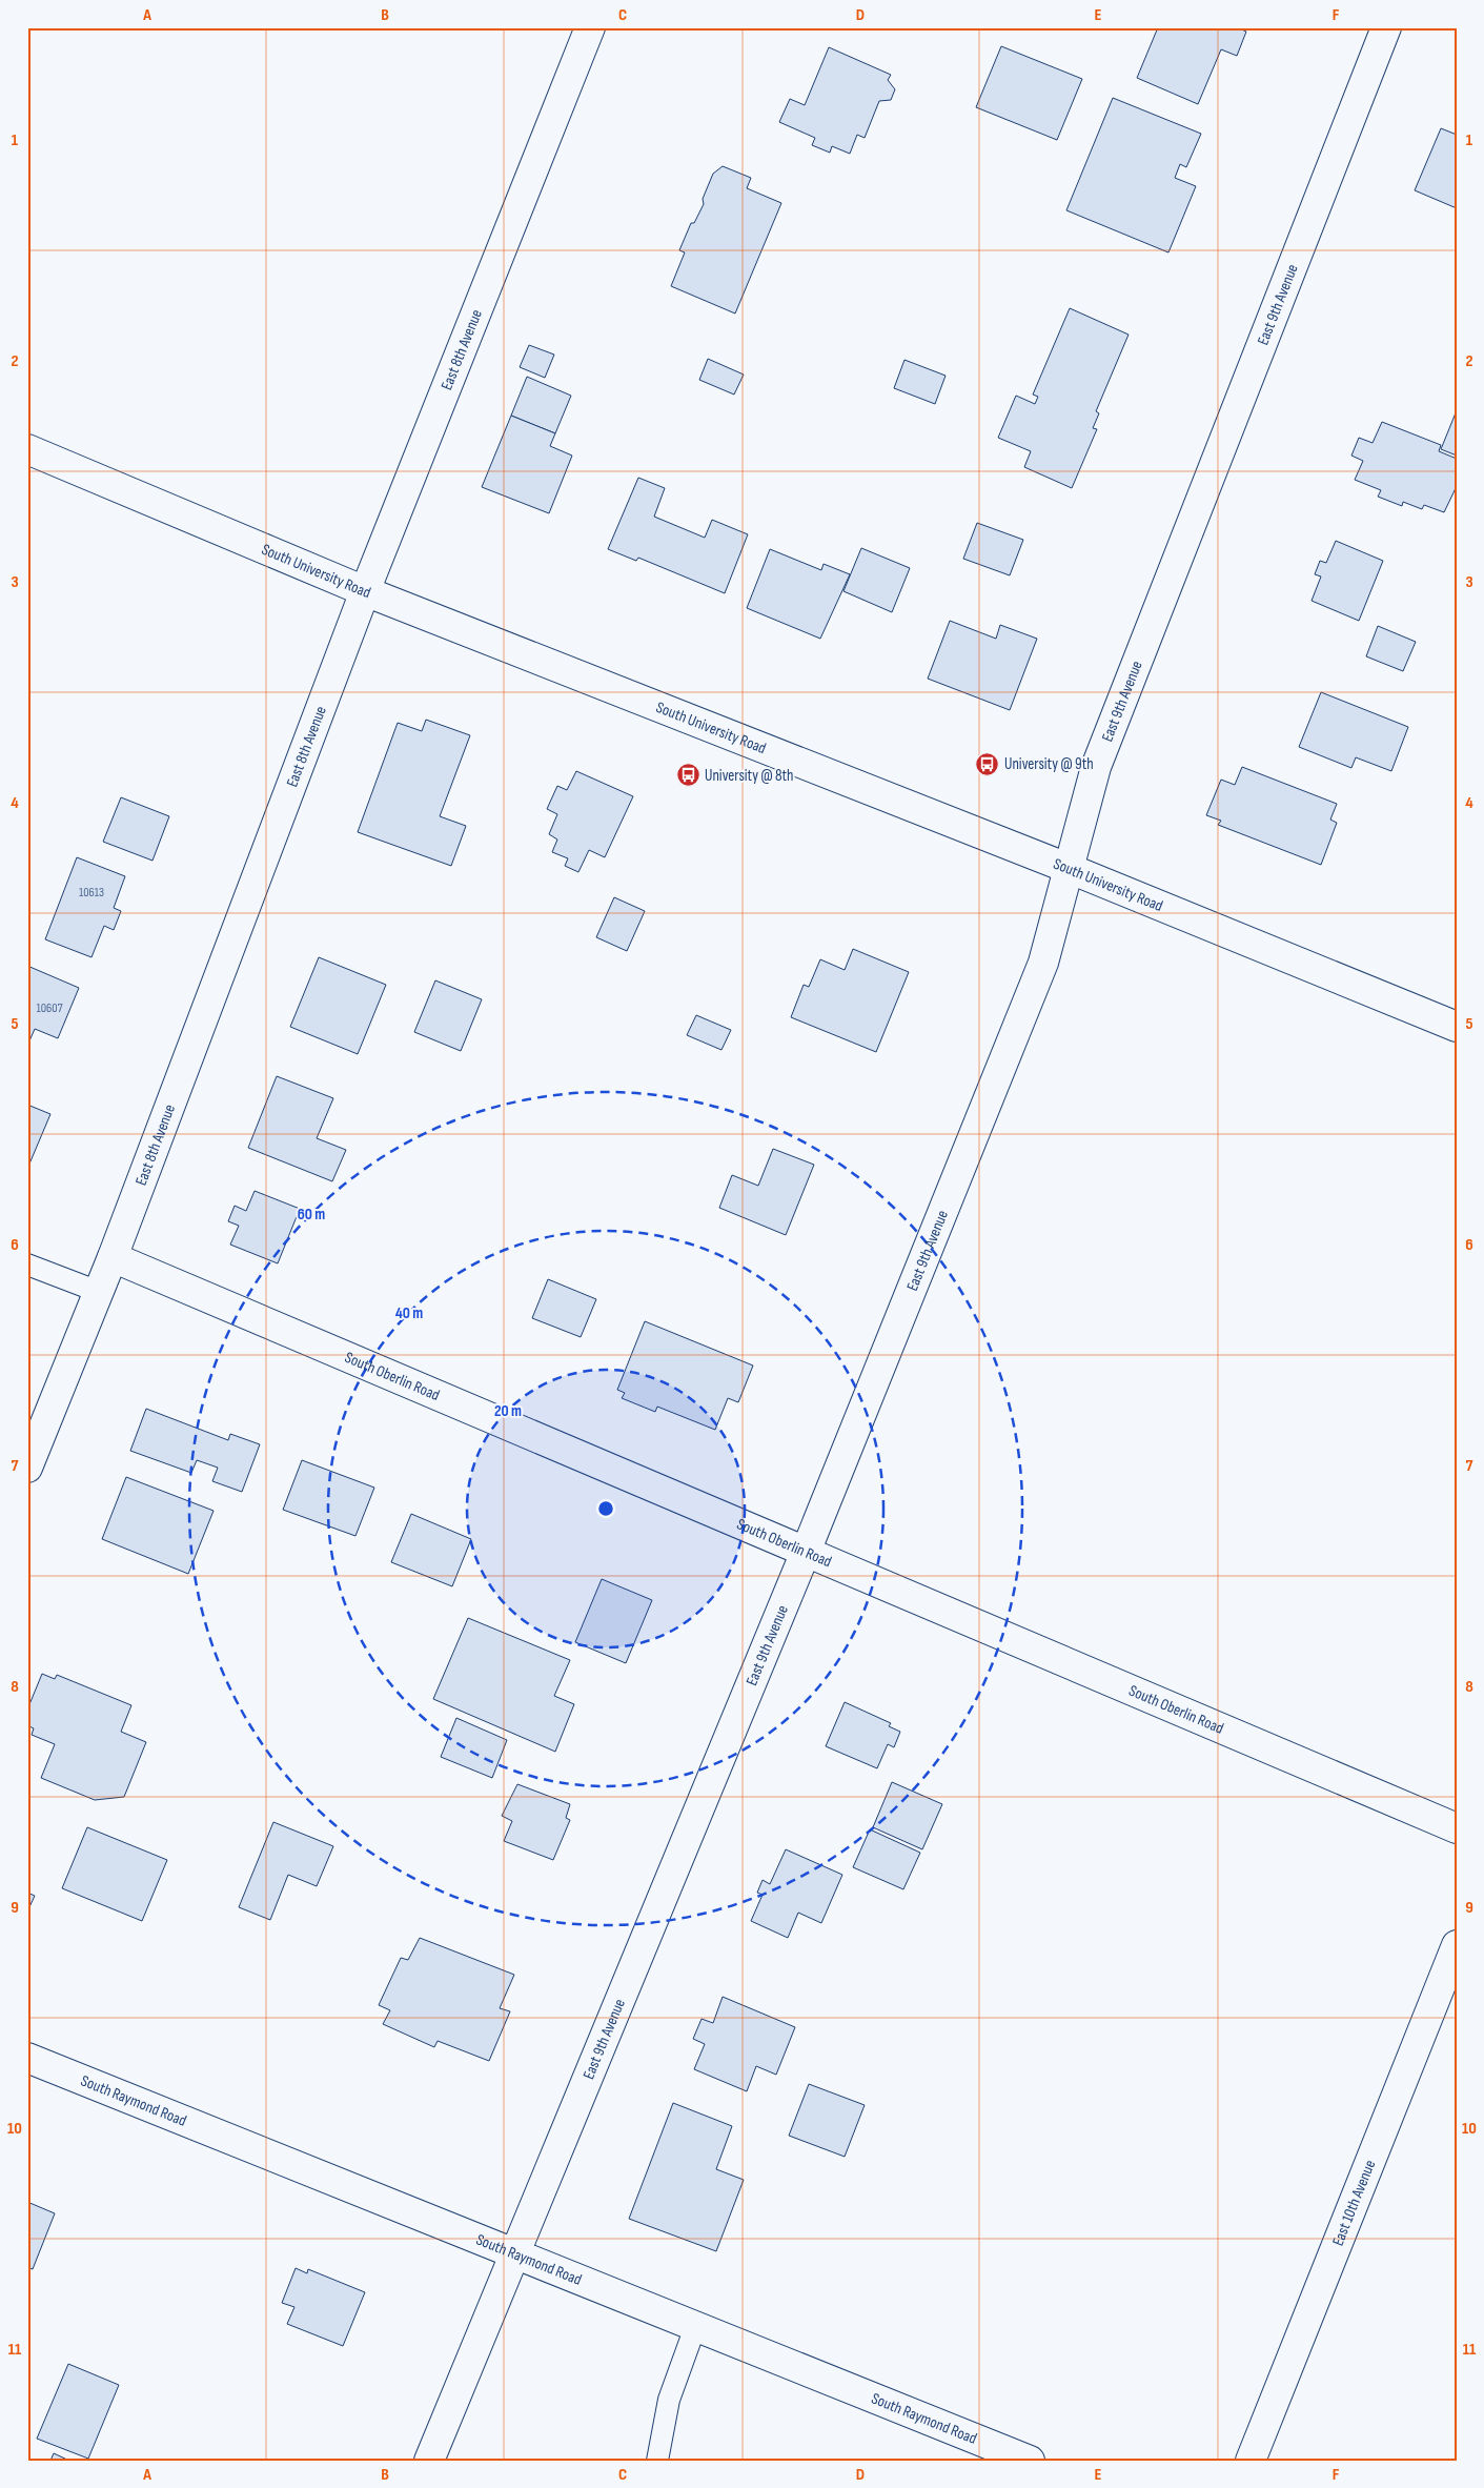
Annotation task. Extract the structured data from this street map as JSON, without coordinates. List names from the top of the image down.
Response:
{
  "streets": {
    "street": [
      "East 9th Avenue",
      "East 8th Avenue",
      "South University Road",
      "South Oberlin Road",
      "South Raymond Road",
      "East 10th Avenue"
    ]
  },
  "crossings": [
    ["East 9th Avenue", "South University Road"],
    ["East 9th Avenue", "South Oberlin Road"],
    ["East 9th Avenue", "South Raymond Road"],
    ["East 8th Avenue", "South University Road"],
    ["East 8th Avenue", "South Oberlin Road"]
  ],
  "places": {
    "bus stop": ["University @ 9th", "University @ 8th"]
  },
  "house_numbers": ["10613", "10607"],
  "grid": {
    "columns": [
      "A",
      "B",
      "C",
      "D",
      "E",
      "F"
    ],
    "rows": [
      "1",
      "2",
      "3",
      "4",
      "5",
      "6",
      "7",
      "8",
      "9",
      "10",
      "11"
    ]
  },
  "rings": ["60 m", "40 m", "20 m"]
}
